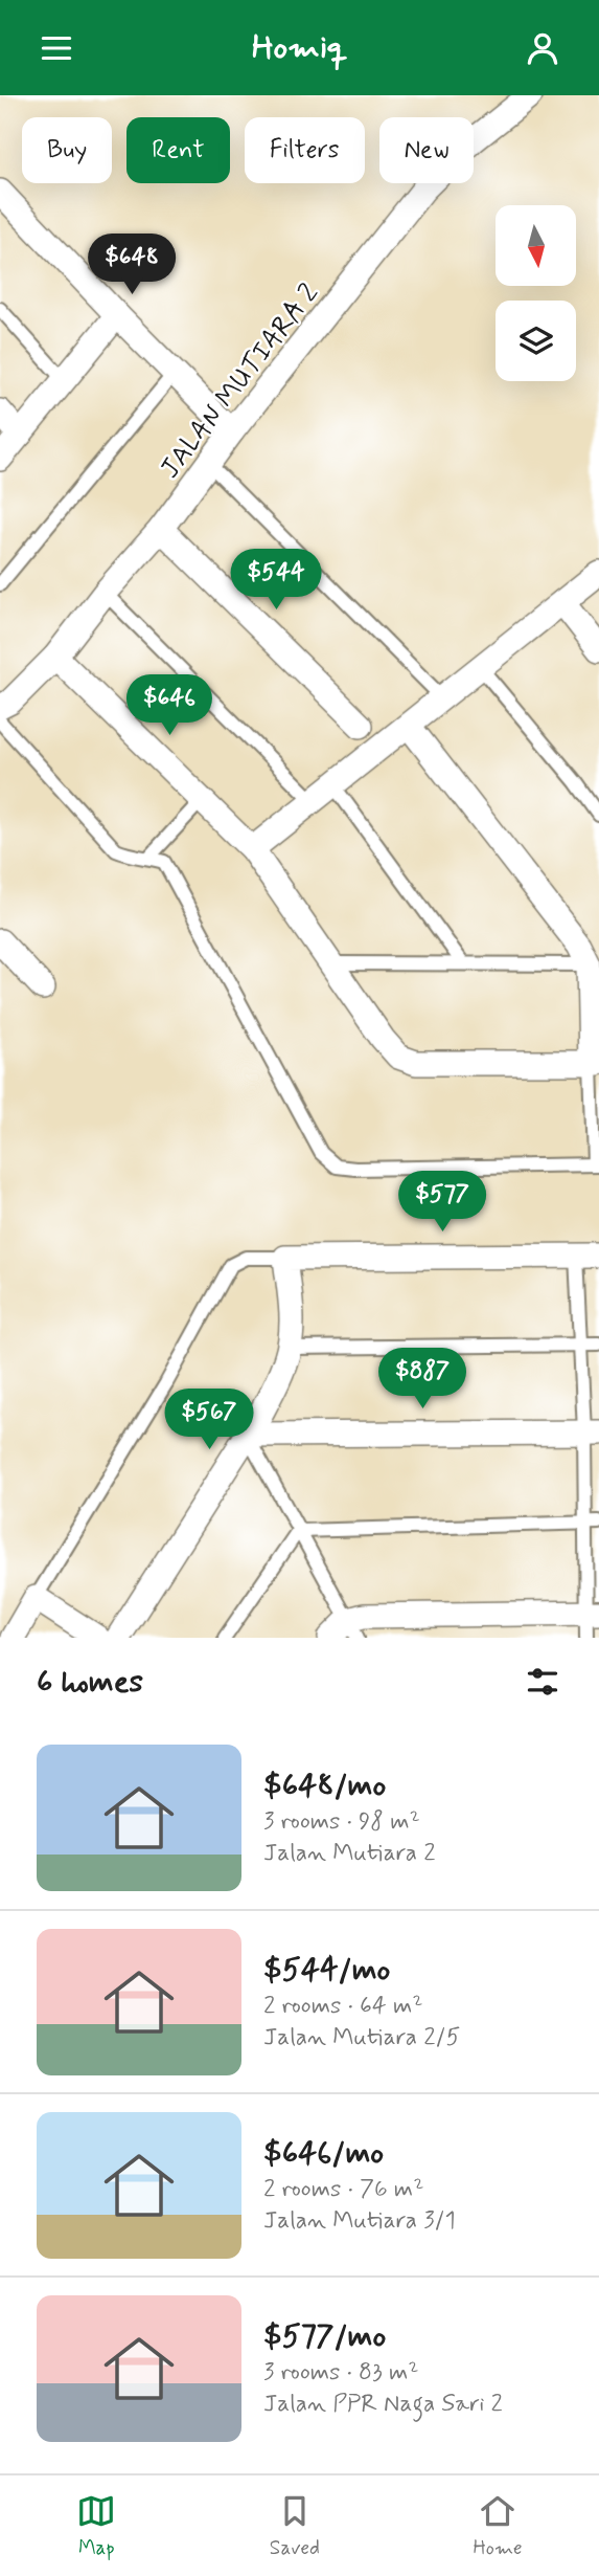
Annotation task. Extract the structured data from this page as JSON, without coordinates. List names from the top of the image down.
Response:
{
  "streets": {
    "street": ["JALAN MUTIARA 2"]
  },
  "north": "bottom",
  "page": {
    "header": "Homiq",
    "chip": [
      "Buy",
      "Rent",
      "Filters",
      "New"
    ],
    "price": [
      "$648",
      "$544",
      "$646",
      "$577",
      "$887",
      "$567"
    ],
    "heading": "6 homes",
    "list": [
      {
        "name": "$648/mo",
        "note": "3 rooms · 98 m² · Jalan Mutiara 2"
      },
      {
        "name": "$544/mo",
        "note": "2 rooms · 64 m² · Jalan Mutiara 2/5"
      },
      {
        "name": "$646/mo",
        "note": "2 rooms · 76 m² · Jalan Mutiara 3/1"
      },
      {
        "name": "$577/mo",
        "note": "3 rooms · 83 m² · Jalan PPR Naga Sari 2"
      }
    ],
    "tabs": ["Map", "Saved", "Home"]
  }
}
